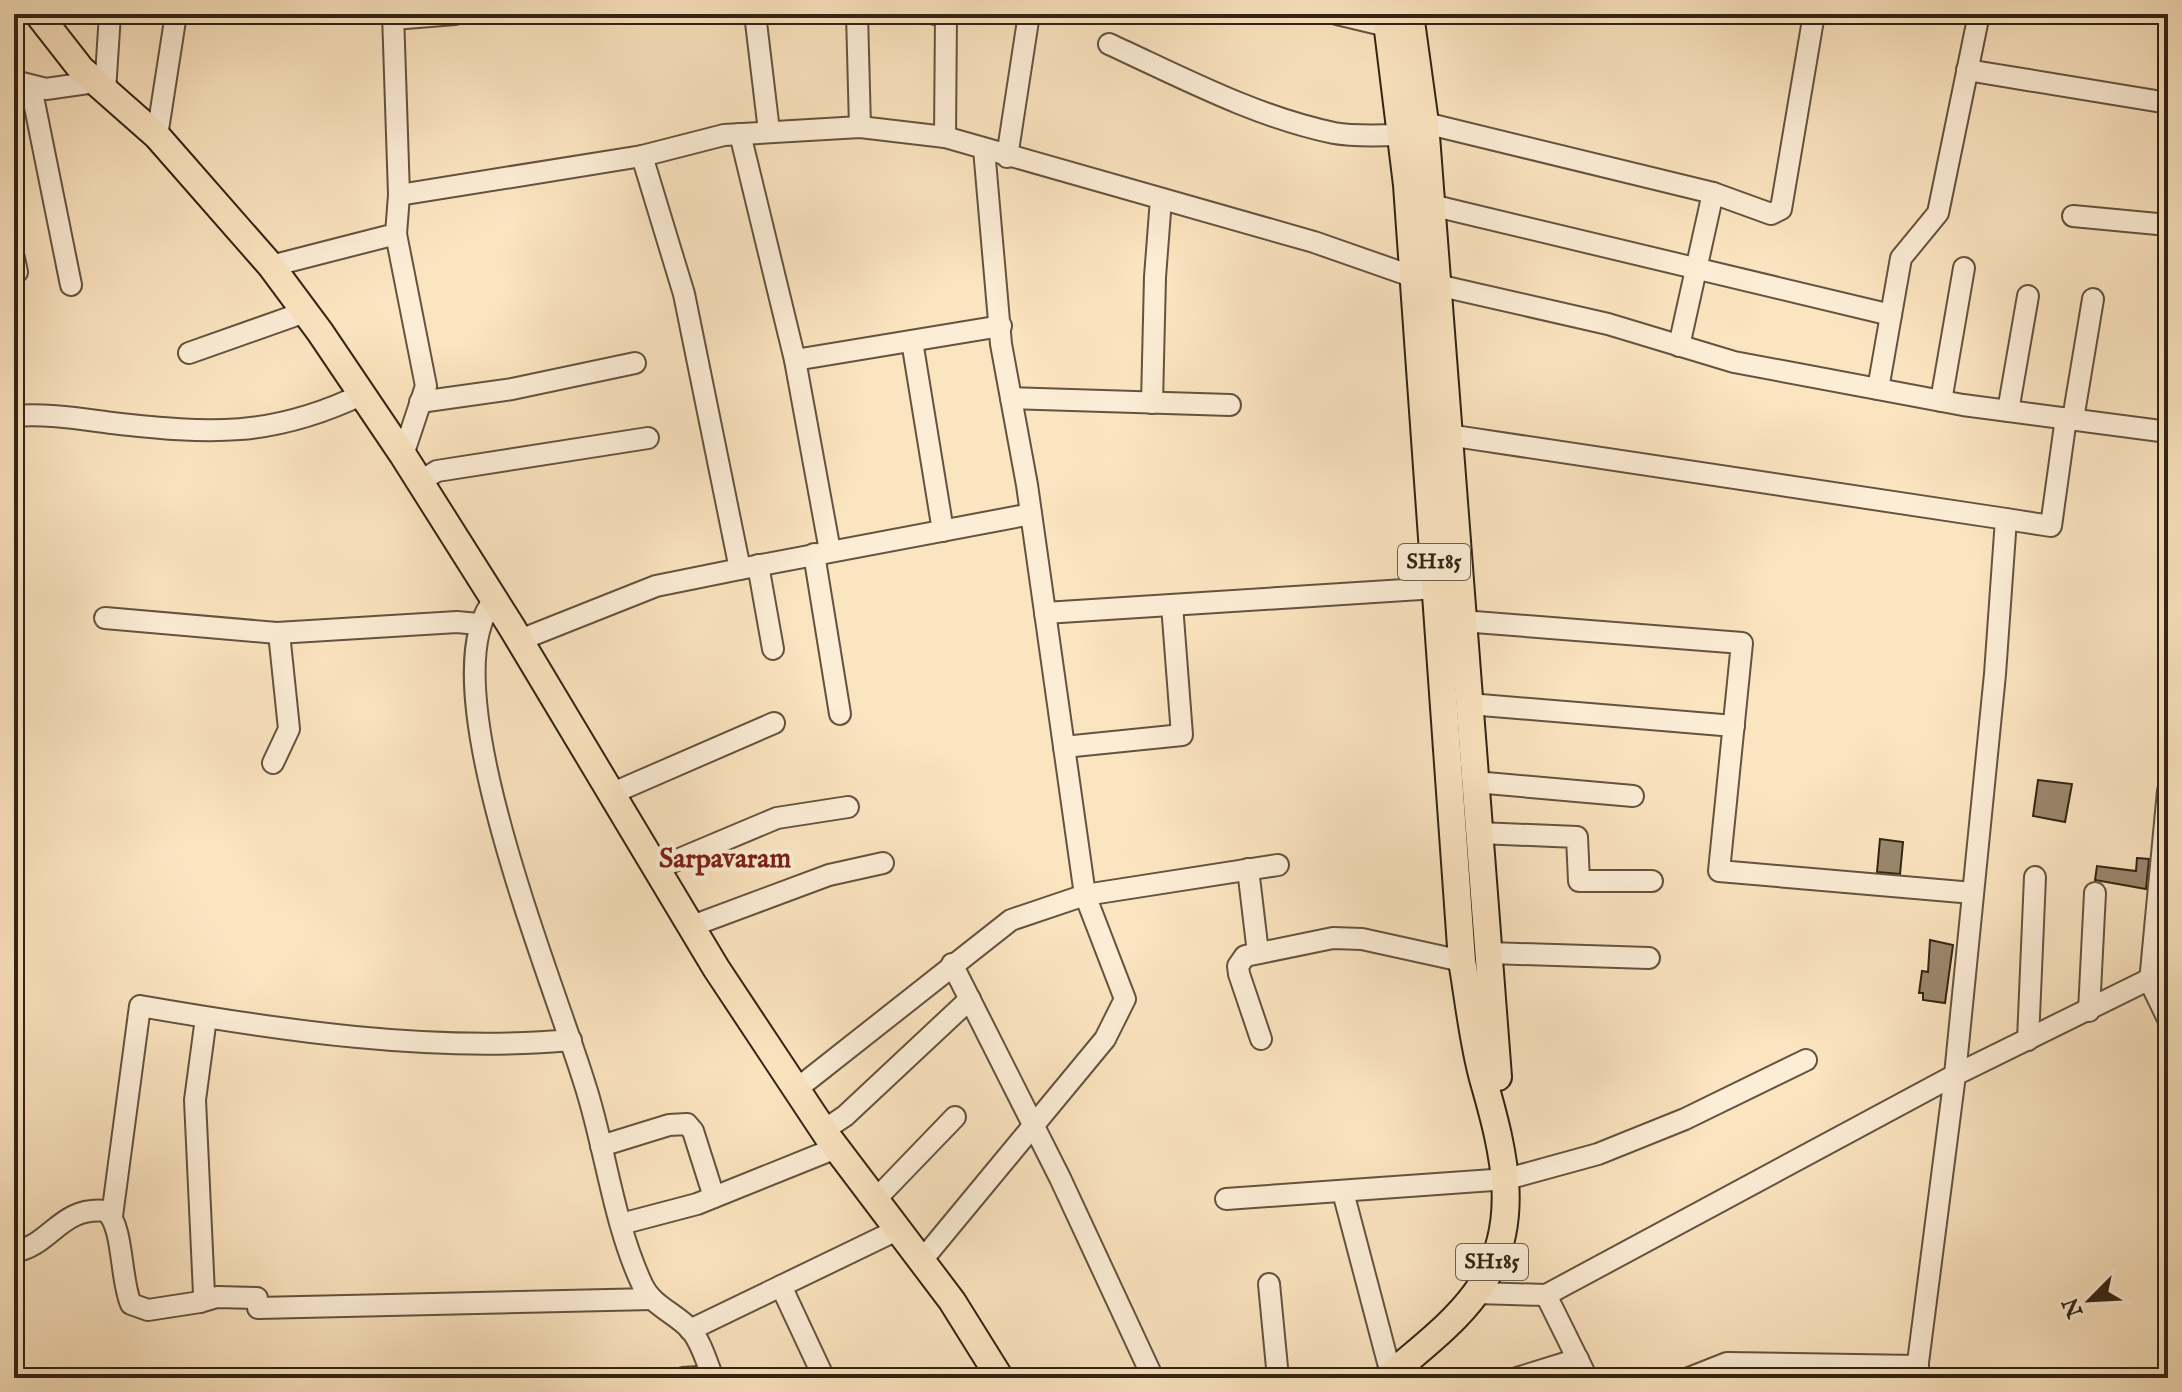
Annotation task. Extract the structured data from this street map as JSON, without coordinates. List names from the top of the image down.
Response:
{
  "streets": {
    "main road": ["SH185"]
  },
  "districts": ["Sarpavaram"],
  "north": "bottom left"
}
